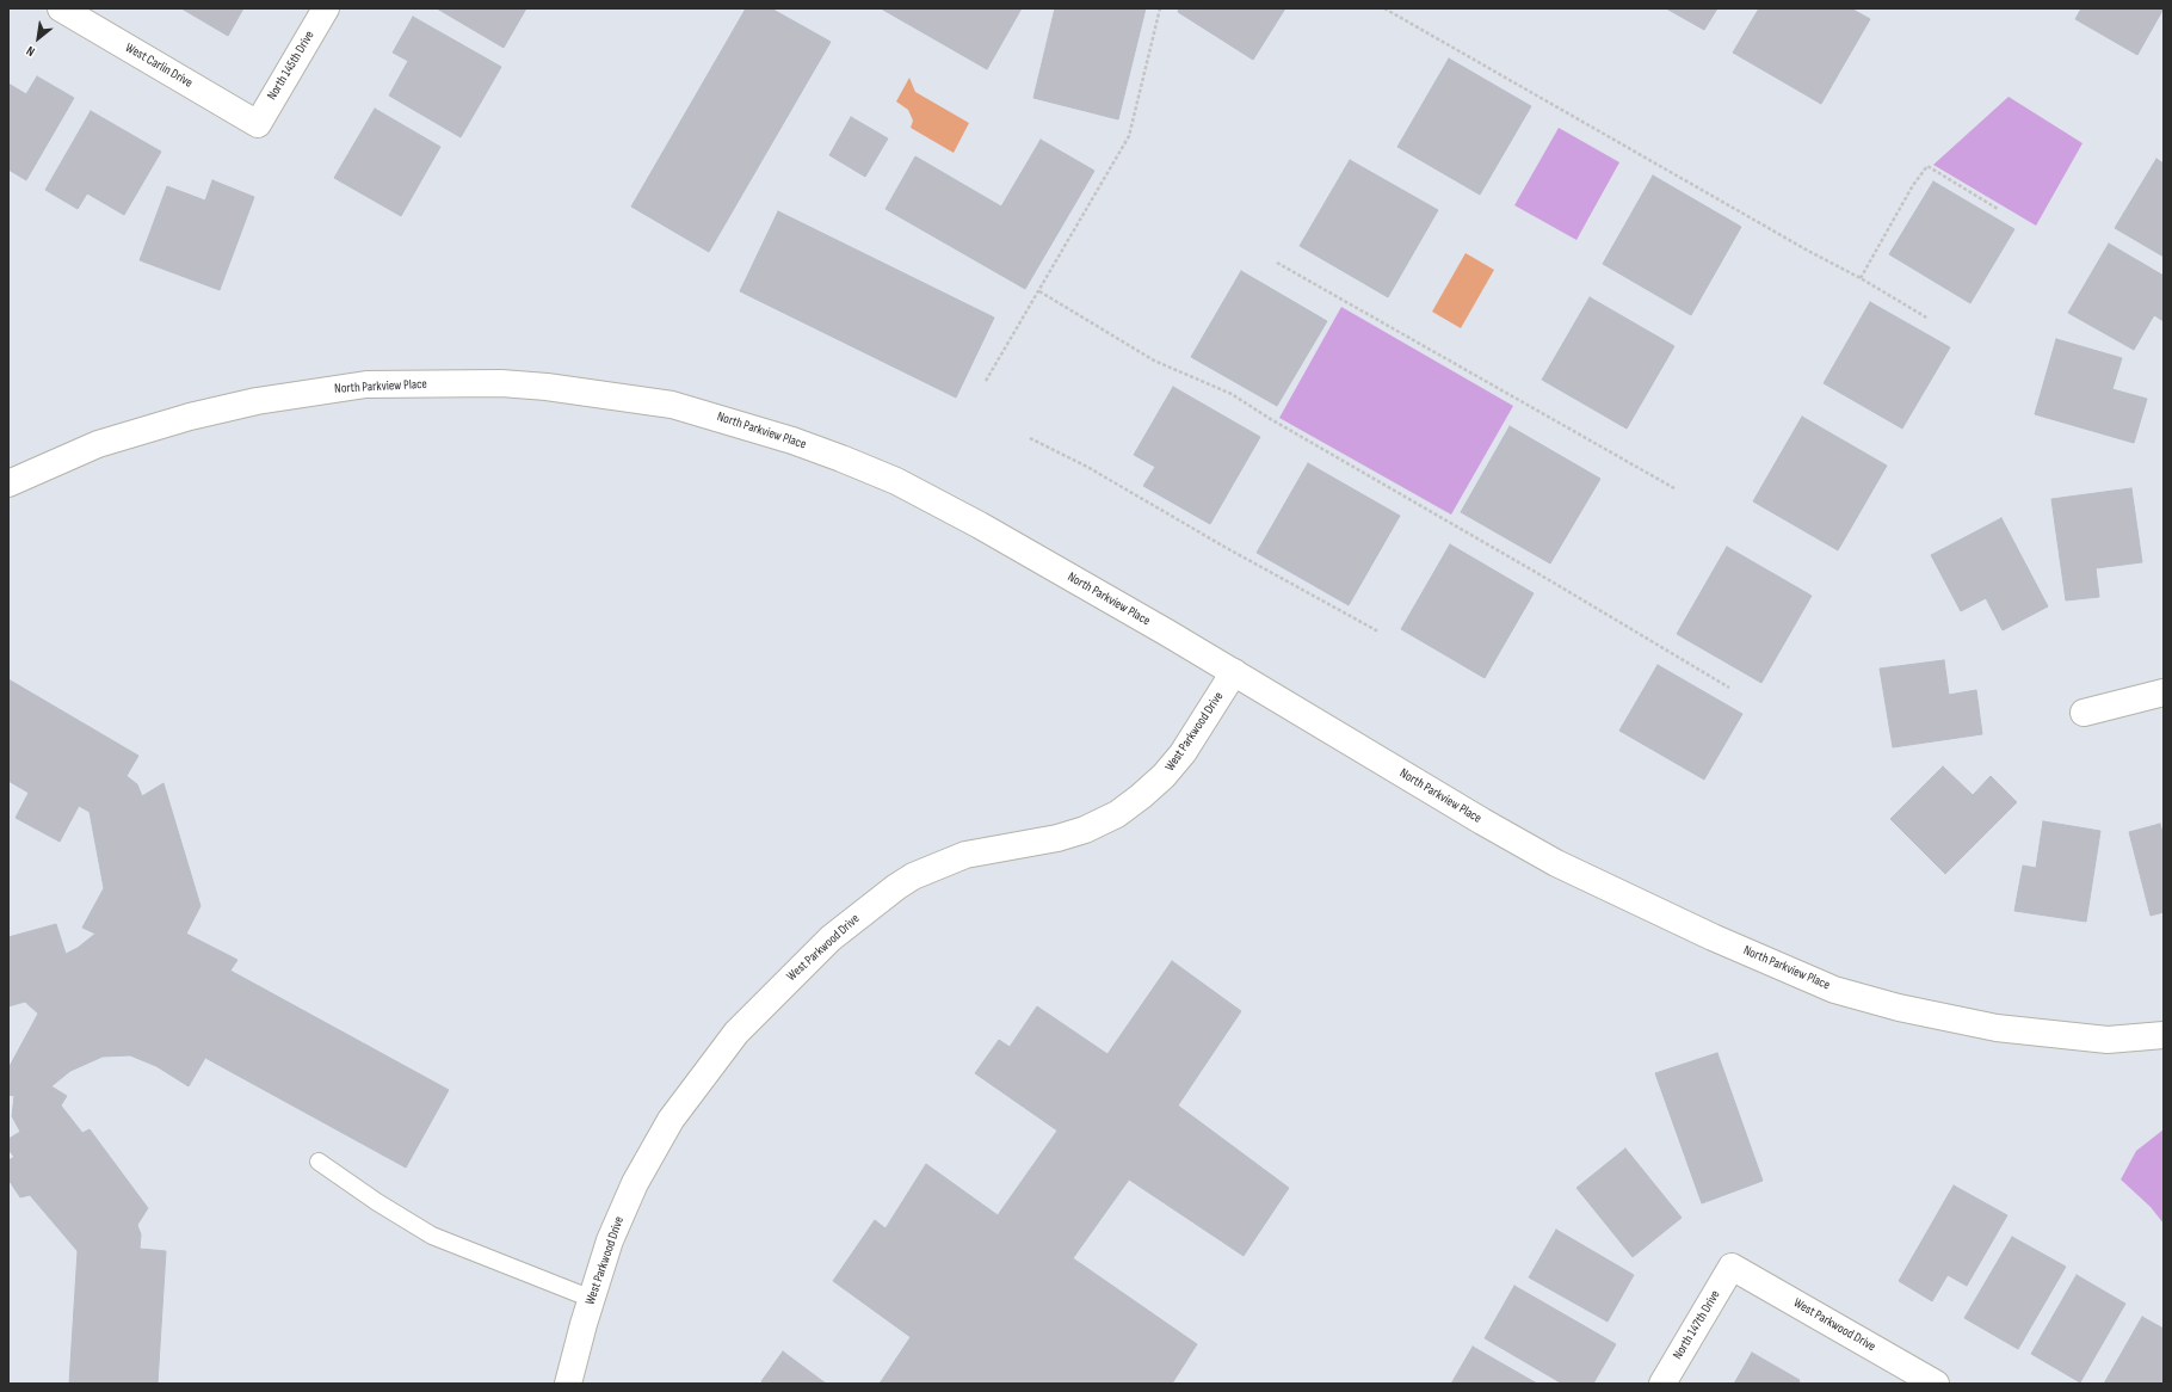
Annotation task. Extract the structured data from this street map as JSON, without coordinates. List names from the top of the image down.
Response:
{
  "streets": {
    "street": [
      "West Carlin Drive",
      "North 145th Drive",
      "North Parkview Place",
      "West Parkwood Drive",
      "North 147th Drive"
    ]
  },
  "crossings": [
    ["West Carlin Drive", "North 145th Drive"],
    ["North Parkview Place", "West Parkwood Drive"],
    ["West Parkwood Drive", "North 147th Drive"]
  ],
  "north": "bottom left"
}
